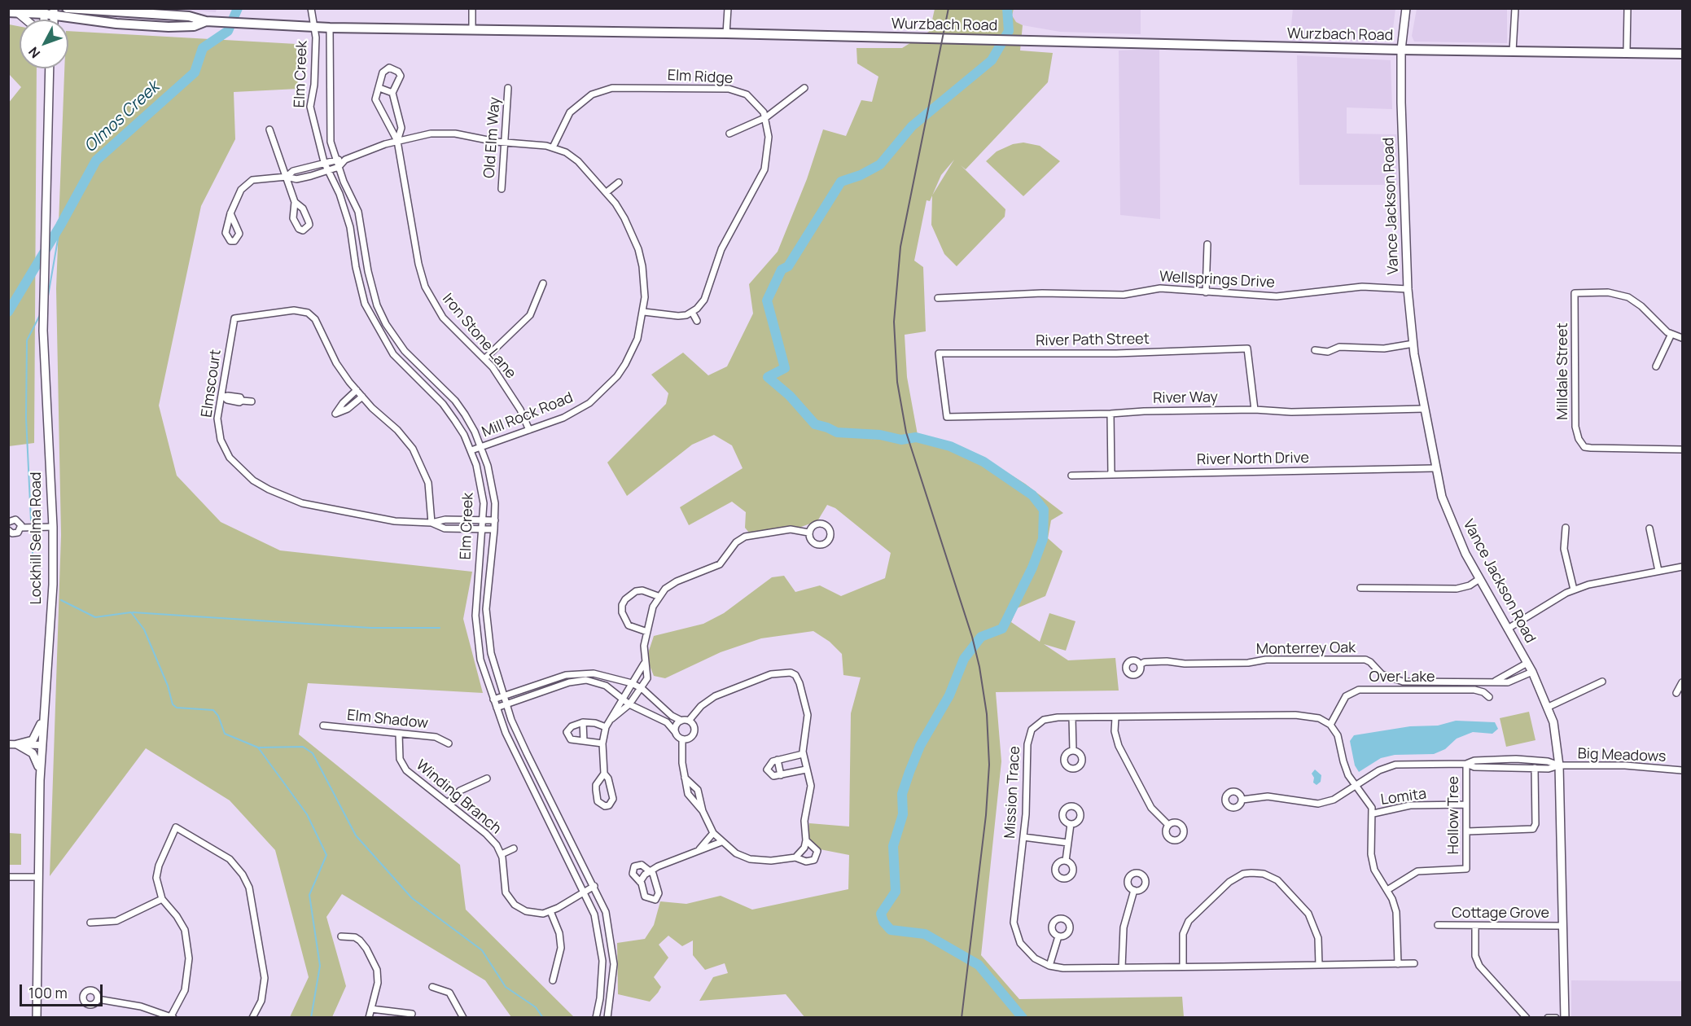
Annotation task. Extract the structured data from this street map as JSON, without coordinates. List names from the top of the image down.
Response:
{
  "streets": {
    "main road": ["Wurzbach Road", "Vance Jackson Road", "Lockhill Selma Road"],
    "street": [
      "Elm Creek",
      "Elm Ridge",
      "Old Elm Way",
      "Wellsprings Drive",
      "Iron Stone Lane",
      "River Path Street",
      "Milldale Street",
      "Elmscourt",
      "River Way",
      "Mill Rock Road",
      "River North Drive",
      "Monterrey Oak",
      "Over Lake",
      "Elm Shadow",
      "Big Meadows",
      "Mission Trace",
      "Winding Branch",
      "Lomita",
      "Hollow Tree",
      "Cottage Grove"
    ]
  },
  "crossings": [
    ["Wurzbach Road", "Elm Creek"],
    ["Wurzbach Road", "Vance Jackson Road"],
    ["Elm Creek", "Elmscourt"],
    ["Elm Creek", "Mill Rock Road"],
    ["Elm Creek", "Winding Branch"],
    ["Elm Ridge", "Mill Rock Road"],
    ["Old Elm Way", "Mill Rock Road"],
    ["Vance Jackson Road", "Wellsprings Drive"],
    ["Vance Jackson Road", "River Way"],
    ["Vance Jackson Road", "River North Drive"],
    ["Vance Jackson Road", "Monterrey Oak"],
    ["Vance Jackson Road", "Big Meadows"],
    ["Vance Jackson Road", "Cottage Grove"],
    ["Iron Stone Lane", "Mill Rock Road"],
    ["River Path Street", "River Way"],
    ["Over Lake", "Mission Trace"],
    ["Elm Shadow", "Winding Branch"],
    ["Big Meadows", "Hollow Tree"],
    ["Lomita", "Hollow Tree"]
  ],
  "water": ["Olmos Creek"],
  "scale_bar": "100 m",
  "north": "bottom left"
}
